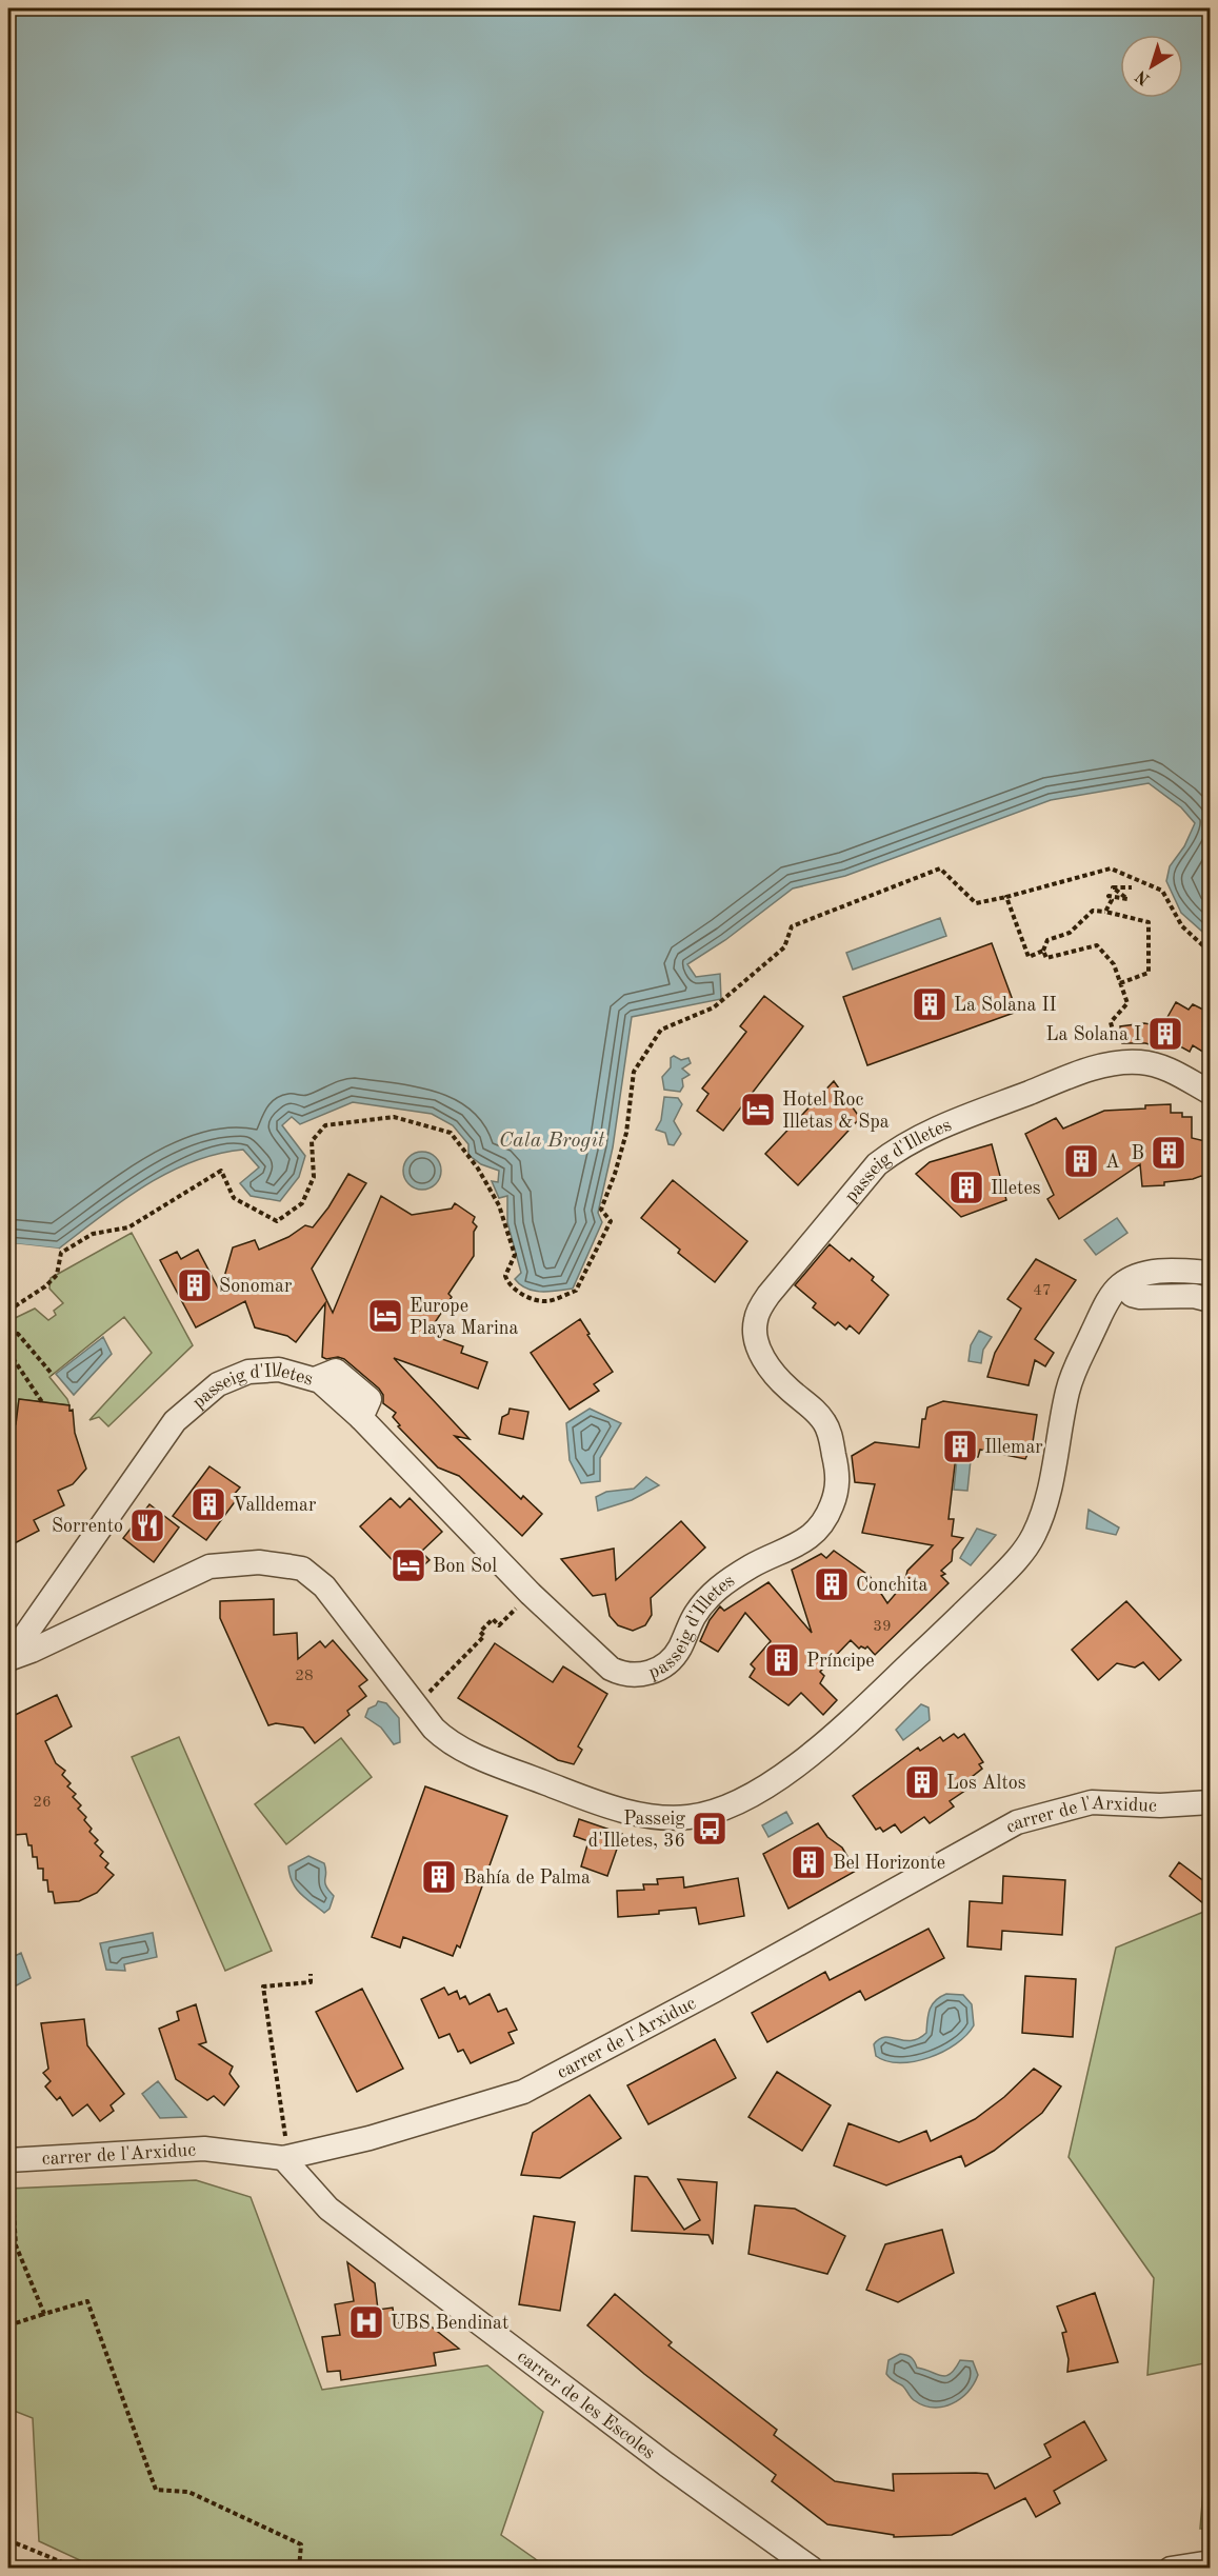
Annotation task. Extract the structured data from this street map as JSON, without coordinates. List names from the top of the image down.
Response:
{
  "streets": {
    "street": ["passeig d'Illetes", "carrer de l'Arxiduc", "carrer de les Escoles"]
  },
  "crossings": [
    ["carrer de l'Arxiduc", "carrer de les Escoles"]
  ],
  "water": ["Cala Brogit"],
  "places": {
    "building": [
      "La Solana II",
      "La Solana I",
      "B",
      "A",
      "Illetes",
      "Sonomar",
      "Illemar",
      "Valldemar",
      "Conchita",
      "Príncipe",
      "Los Altos",
      "Bel Horizonte",
      "Bahía de Palma"
    ],
    "hotel": ["Hotel Roc Illetas & Spa", "Europe Playa Marina", "Bon Sol"],
    "restaurant": ["Sorrento"],
    "bus stop": ["Passeig d'Illetes, 36"],
    "hospital": ["UBS Bendinat"]
  },
  "house_numbers": [
    "47",
    "39",
    "28",
    "26"
  ],
  "north": "bottom left"
}
